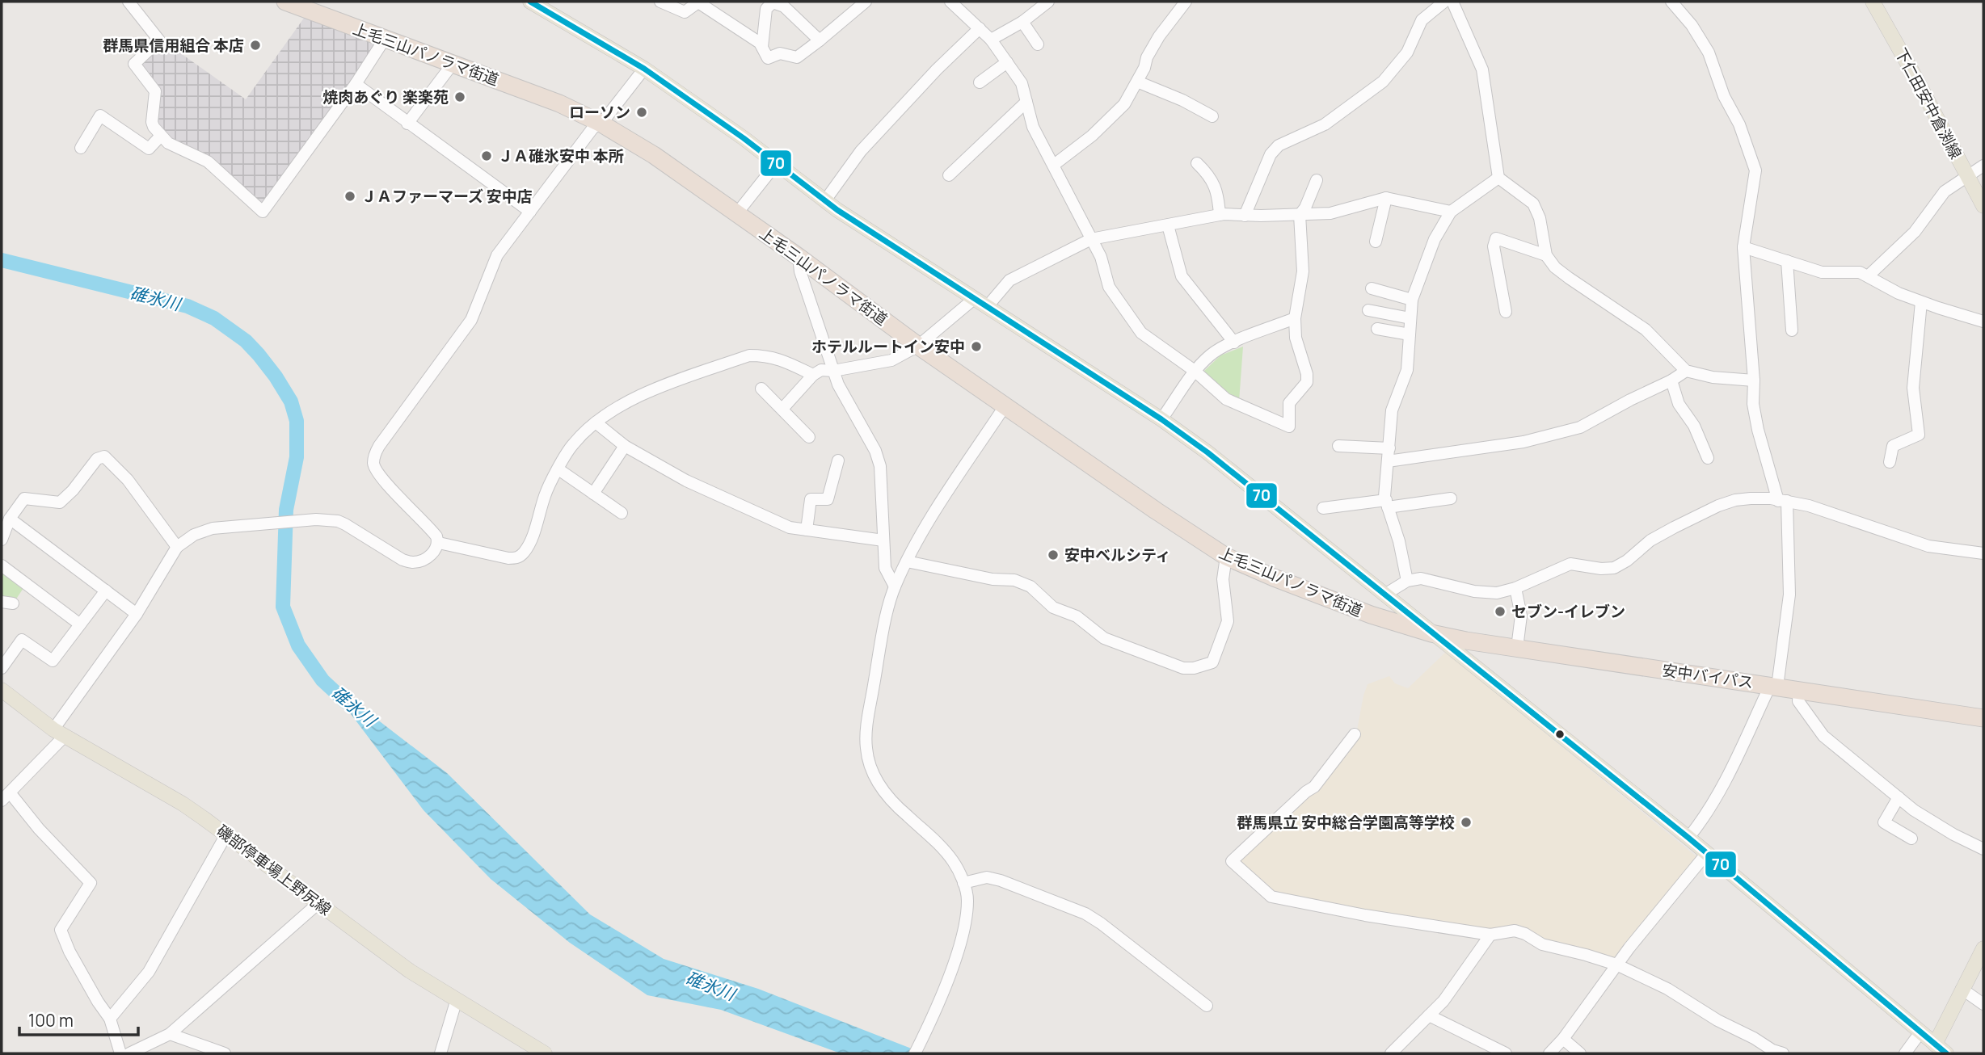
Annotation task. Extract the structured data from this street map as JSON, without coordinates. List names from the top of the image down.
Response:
{
  "streets": {
    "highway": ["上毛三山パノラマ街道", "安中バイパス"],
    "main road": ["下仁田安中倉渕線", "磯部停車場上野尻線"]
  },
  "crossings": [
    ["上毛三山パノラマ街道", "安中バイパス"]
  ],
  "water": ["碓氷川"],
  "places": [
    "群馬県信用組合 本店",
    "焼肉あぐり 楽楽苑",
    "ローソン",
    "ＪＡ碓氷安中 本所",
    "ＪＡファーマーズ 安中店",
    "ホテルルートイン安中",
    "安中ベルシティ",
    "セブン-イレブン",
    "群馬県立 安中総合学園高等学校"
  ],
  "lines": ["transit line 70"],
  "scale_bar": "100 m"
}
